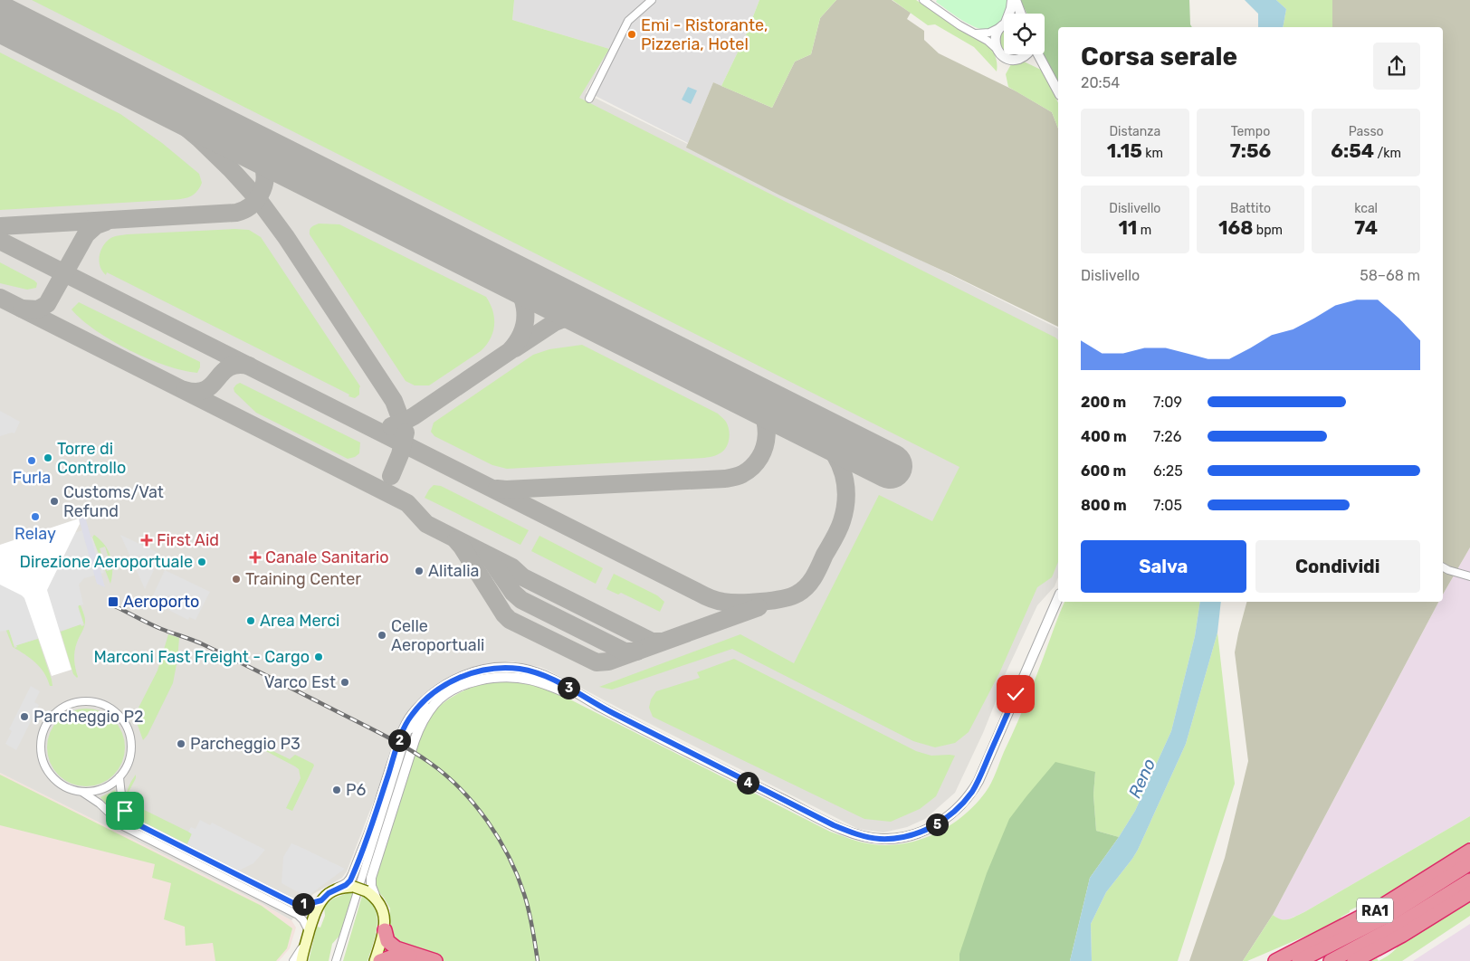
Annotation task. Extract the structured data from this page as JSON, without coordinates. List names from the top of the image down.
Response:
{
  "streets": {
    "highway": ["RA1"]
  },
  "water": ["Reno"],
  "places": {
    "other": [
      "Emi - Ristorante, Pizzeria, Hotel",
      "Torre di Controllo",
      "Furla",
      "Customs/Vat Refund",
      "Relay",
      "Direzione Aeroportuale",
      "Alitalia",
      "Training Center",
      "Area Merci",
      "Celle Aeroportuali",
      "Marconi Fast Freight - Cargo",
      "Varco Est",
      "Parcheggio P2",
      "Parcheggio P3",
      "P6"
    ],
    "health": ["First Aid", "Canale Sanitario"],
    "transit": ["Aeroporto"]
  },
  "page": {
    "heading": ["Corsa serale", "20:54"],
    "stats": [
      ["Distanza", "1.15 km"],
      ["Tempo", "7:56"],
      ["Passo", "6:54 /km"],
      ["Dislivello", "11 m"],
      ["Battito", "168 bpm"],
      ["kcal", "74"]
    ],
    "chart": ["Dislivello", "58–68 m"],
    "list": [
      {
        "name": "200 m",
        "note": "7:09"
      },
      {
        "name": "400 m",
        "note": "7:26"
      },
      {
        "name": "600 m",
        "note": "6:25"
      },
      {
        "name": "800 m",
        "note": "7:05"
      }
    ],
    "buttons": ["Salva", "Condividi"],
    "pins": [
      "3",
      "2",
      "4",
      "5",
      "1"
    ]
  }
}
